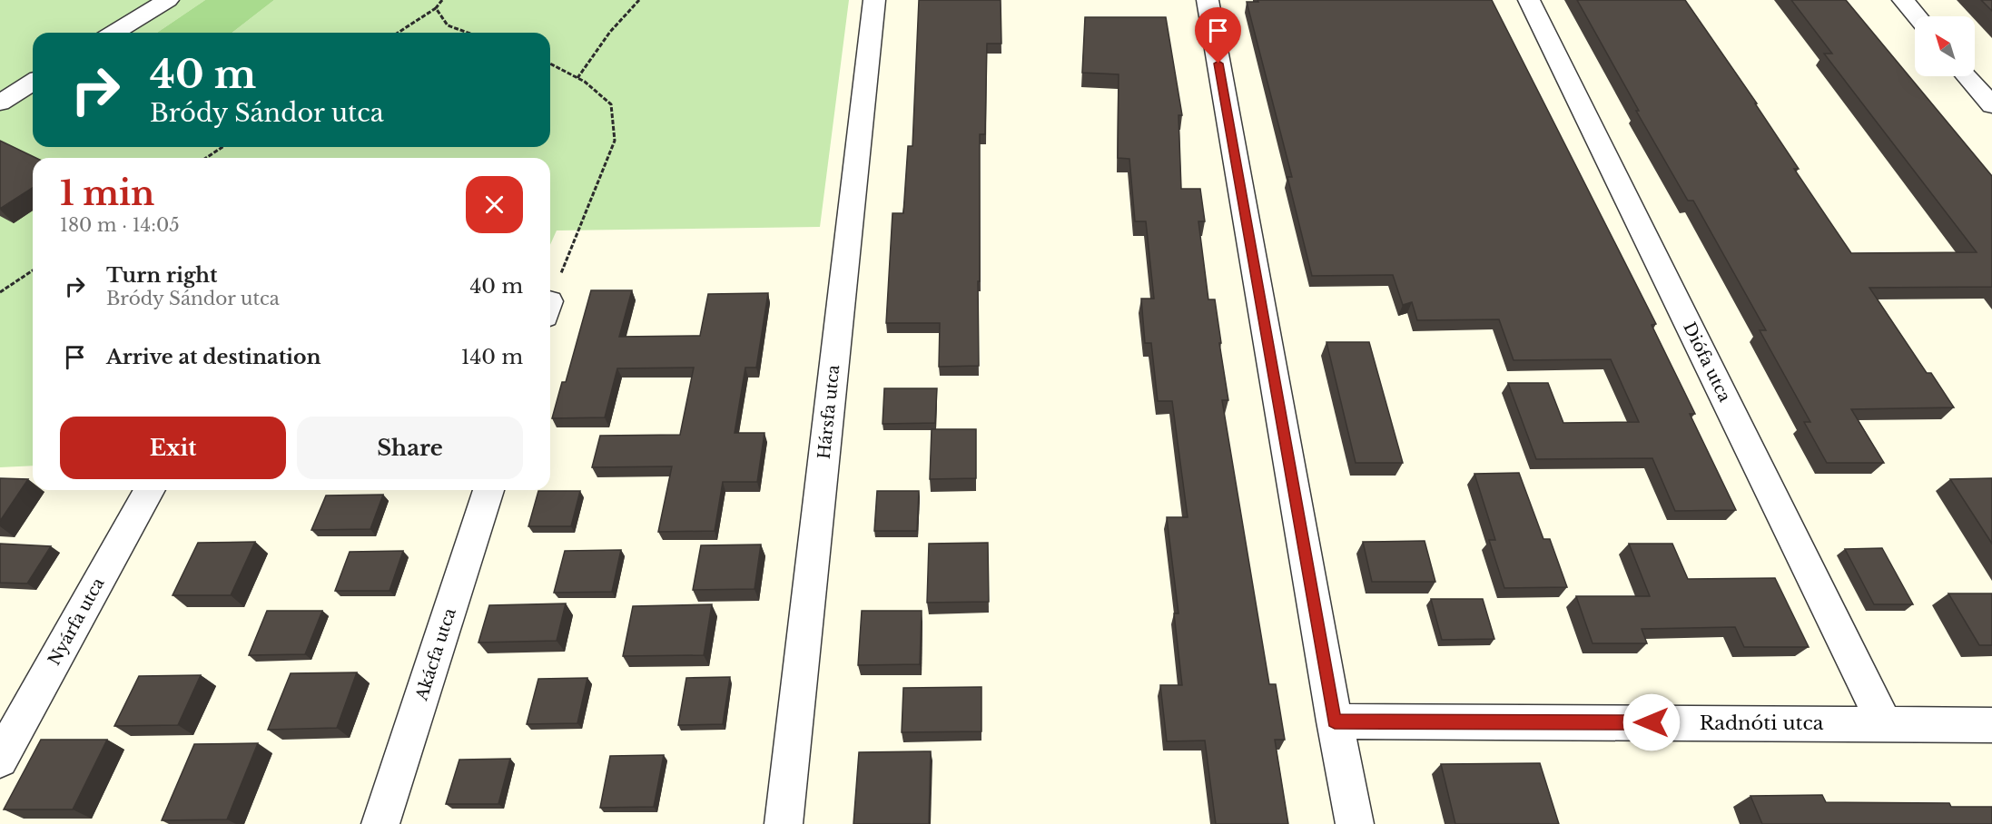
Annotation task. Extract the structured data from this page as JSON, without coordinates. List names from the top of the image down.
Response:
{
  "streets": {
    "street": [
      "Diófa utca",
      "Hársfa utca",
      "Nyárfa utca",
      "Akácfa utca",
      "Radnóti utca"
    ]
  },
  "crossings": [
    ["Diófa utca", "Radnóti utca"]
  ],
  "north": "top left",
  "page": {
    "turn": ["40 m", "Bródy Sándor utca"],
    "heading": ["1 min", "180 m · 14:05"],
    "list": [
      {
        "name": "Turn right",
        "note": "Bródy Sándor utca",
        "value": "40 m"
      },
      {
        "name": "Arrive at destination",
        "value": "140 m"
      }
    ],
    "buttons": ["Exit", "Share"]
  }
}
